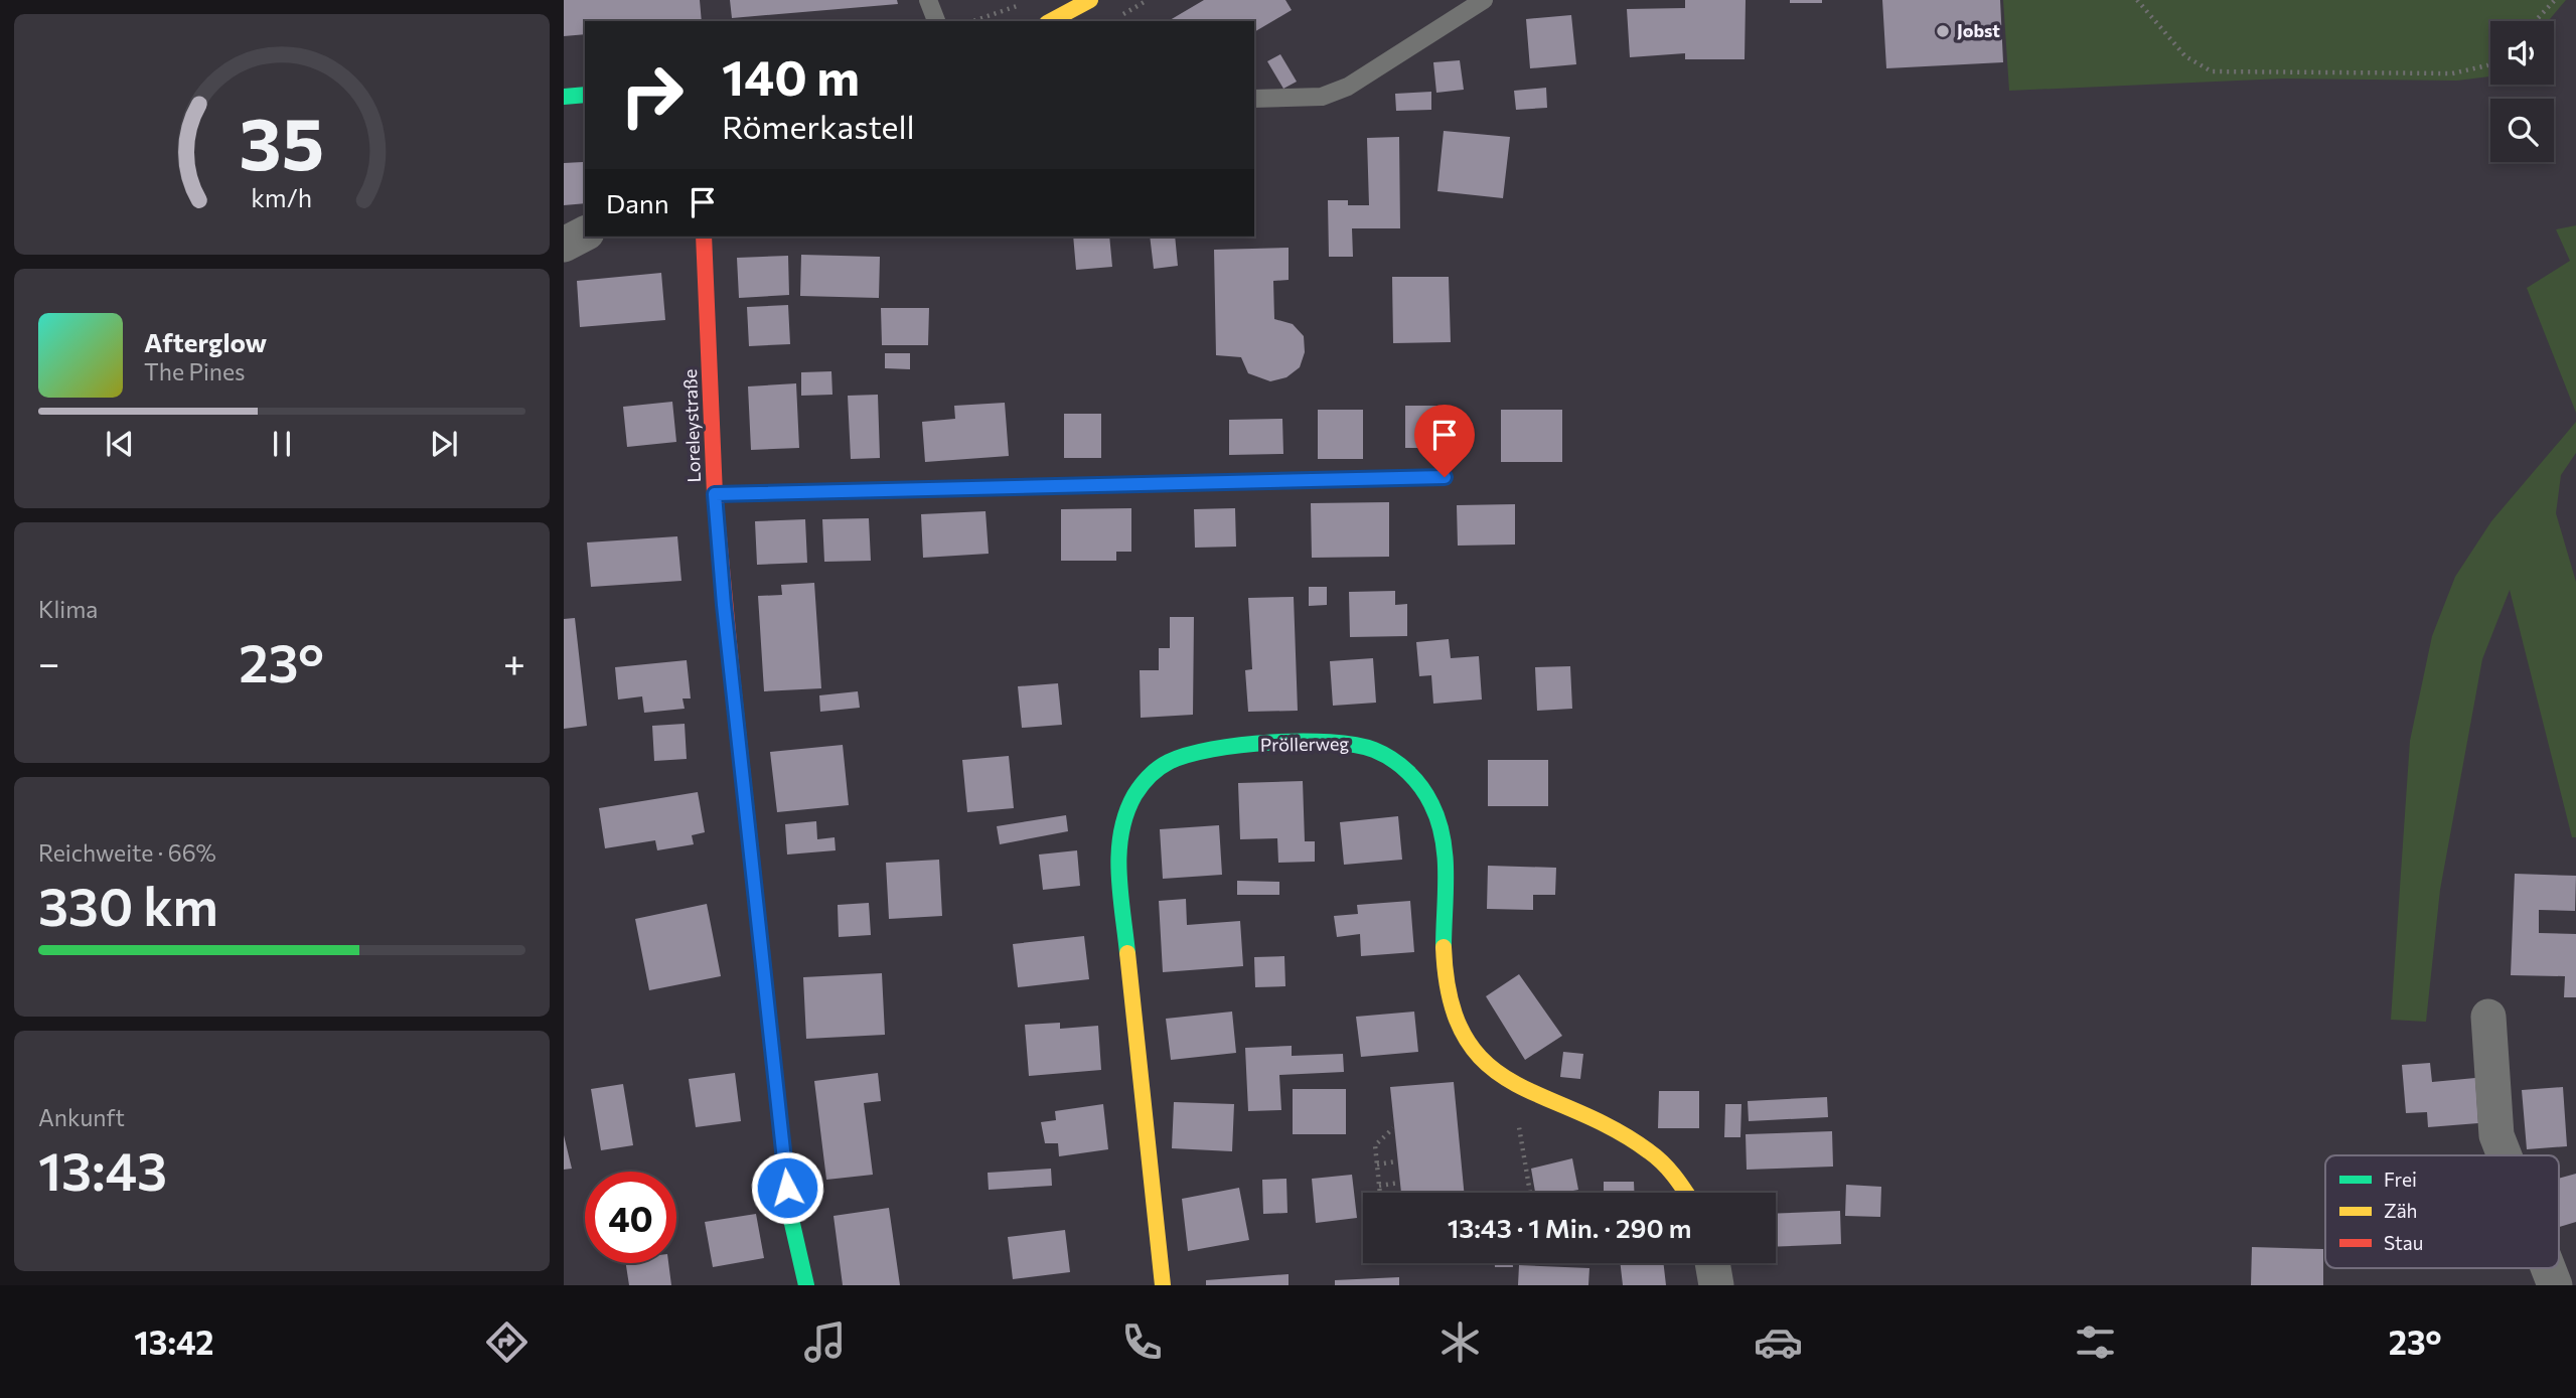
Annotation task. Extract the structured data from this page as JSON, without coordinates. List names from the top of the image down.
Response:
{
  "streets": {
    "street": ["Loreleystraße", "Pröllerweg"]
  },
  "places": ["Jobst"],
  "legend": ["Frei", "Zäh", "Stau"],
  "page": {
    "turn": ["140 m", "Römerkastell"],
    "then": "Dann",
    "song": ["Afterglow", "The Pines"],
    "tile": [
      "Klima",
      ["Reichweite · 66%", "330 km"],
      ["Ankunft", "13:43"]
    ],
    "heat": ["−", "23°", "+"],
    "limit": "40",
    "trip": "13:43 · 1 Min. · 290 m",
    "tabs": ["13:42", "23°"],
    "gauge": ["35", "km/h"]
  }
}
